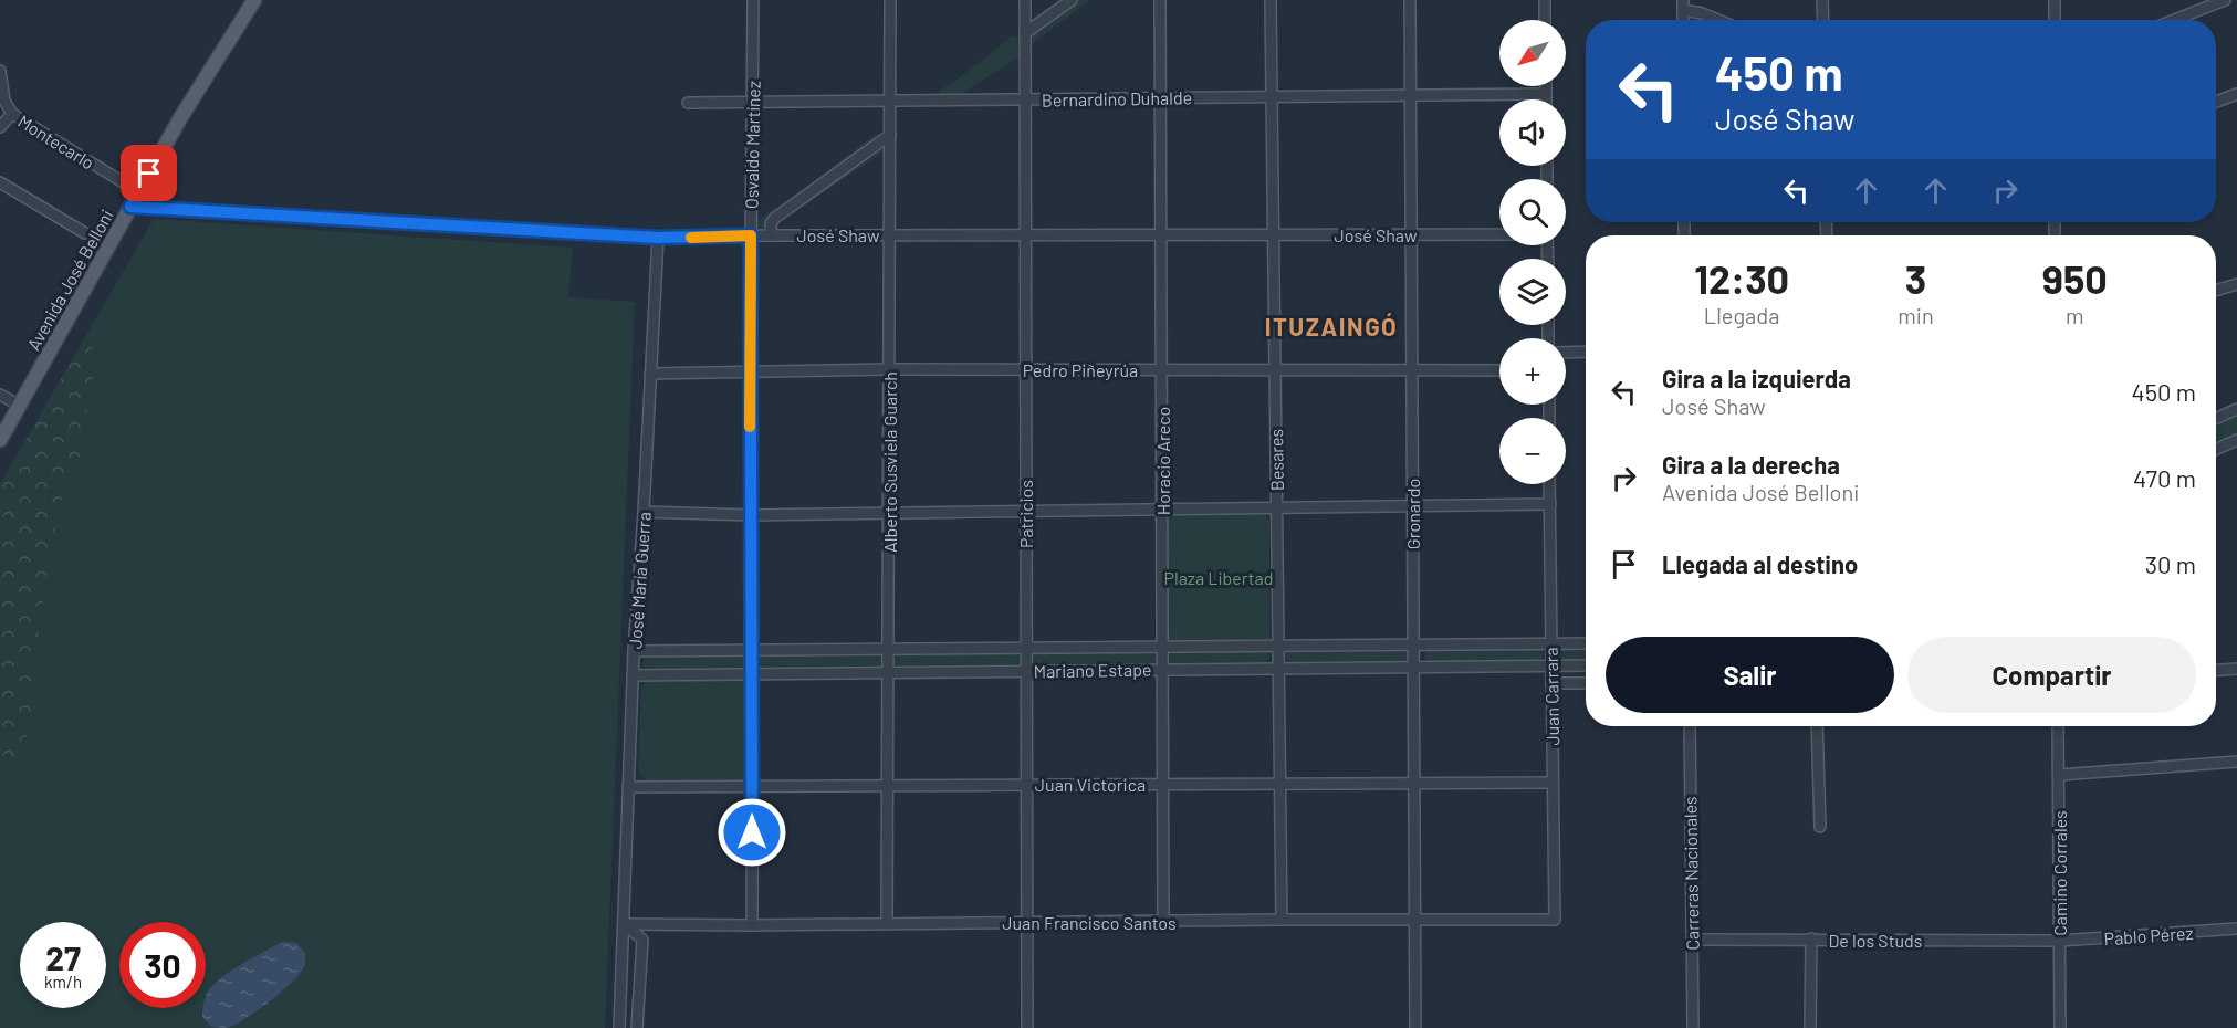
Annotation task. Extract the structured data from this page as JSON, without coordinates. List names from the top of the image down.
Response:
{
  "streets": {
    "main road": ["Avenida José Belloni"],
    "street": [
      "Bernardino Duhalde",
      "Montecarlo",
      "Osvaldo Martínez",
      "José Shaw",
      "Pedro Piñeyrúa",
      "Besares",
      "Horacio Areco",
      "Alberto Susviela Guarch",
      "Patricios",
      "Gronardo",
      "José María Guerra",
      "Mariano Estape",
      "Juan Carrara",
      "Juan Victorica",
      "Carreras Nacionales",
      "Camino Corrales",
      "Juan Francisco Santos",
      "Pablo Pérez",
      "De los Studs"
    ]
  },
  "crossings": [
    ["Bernardino Duhalde", "Osvaldo Martínez"],
    ["Bernardino Duhalde", "Besares"],
    ["Bernardino Duhalde", "Horacio Areco"],
    ["Bernardino Duhalde", "Alberto Susviela Guarch"],
    ["Bernardino Duhalde", "Patricios"],
    ["Bernardino Duhalde", "Gronardo"],
    ["Montecarlo", "Avenida José Belloni"],
    ["Osvaldo Martínez", "José Shaw"],
    ["Osvaldo Martínez", "Pedro Piñeyrúa"],
    ["Osvaldo Martínez", "Mariano Estape"],
    ["Osvaldo Martínez", "Juan Victorica"],
    ["Osvaldo Martínez", "Juan Francisco Santos"],
    ["José Shaw", "Avenida José Belloni"],
    ["José Shaw", "Besares"],
    ["José Shaw", "Horacio Areco"],
    ["José Shaw", "Alberto Susviela Guarch"],
    ["José Shaw", "Patricios"],
    ["José Shaw", "Gronardo"],
    ["José Shaw", "José María Guerra"],
    ["Pedro Piñeyrúa", "Besares"],
    ["Pedro Piñeyrúa", "Horacio Areco"],
    ["Pedro Piñeyrúa", "Alberto Susviela Guarch"],
    ["Pedro Piñeyrúa", "Patricios"],
    ["Pedro Piñeyrúa", "Gronardo"],
    ["Pedro Piñeyrúa", "José María Guerra"],
    ["Besares", "Mariano Estape"],
    ["Besares", "Juan Victorica"],
    ["Besares", "Juan Francisco Santos"],
    ["Horacio Areco", "Mariano Estape"],
    ["Horacio Areco", "Juan Victorica"],
    ["Horacio Areco", "Juan Francisco Santos"],
    ["Alberto Susviela Guarch", "Mariano Estape"],
    ["Alberto Susviela Guarch", "Juan Victorica"],
    ["Alberto Susviela Guarch", "Juan Francisco Santos"],
    ["Patricios", "Mariano Estape"],
    ["Patricios", "Juan Victorica"],
    ["Patricios", "Juan Francisco Santos"],
    ["Gronardo", "Mariano Estape"],
    ["Gronardo", "Juan Victorica"],
    ["Gronardo", "Juan Francisco Santos"],
    ["José María Guerra", "Mariano Estape"],
    ["José María Guerra", "Juan Victorica"],
    ["José María Guerra", "Juan Francisco Santos"],
    ["Mariano Estape", "Juan Carrara"],
    ["Juan Carrara", "Juan Victorica"],
    ["Juan Carrara", "Juan Francisco Santos"],
    ["Carreras Nacionales", "De los Studs"],
    ["Camino Corrales", "Pablo Pérez"],
    ["Camino Corrales", "De los Studs"],
    ["Pablo Pérez", "De los Studs"]
  ],
  "districts": ["ITUZAINGÓ"],
  "parks": ["Plaza Libertad"],
  "north": "bottom left",
  "page": {
    "map_buttons": ["+", "−"],
    "turn": ["450 m", "José Shaw"],
    "eta": [
      "12:30",
      "Llegada",
      "3",
      "min",
      "950",
      "m"
    ],
    "list": [
      {
        "name": "Gira a la izquierda",
        "note": "José Shaw",
        "value": "450 m"
      },
      {
        "name": "Gira a la derecha",
        "note": "Avenida José Belloni",
        "value": "470 m"
      },
      {
        "name": "Llegada al destino",
        "value": "30 m"
      }
    ],
    "buttons": ["Salir", "Compartir"],
    "speed": "27 km/h",
    "limit": "30"
  }
}
